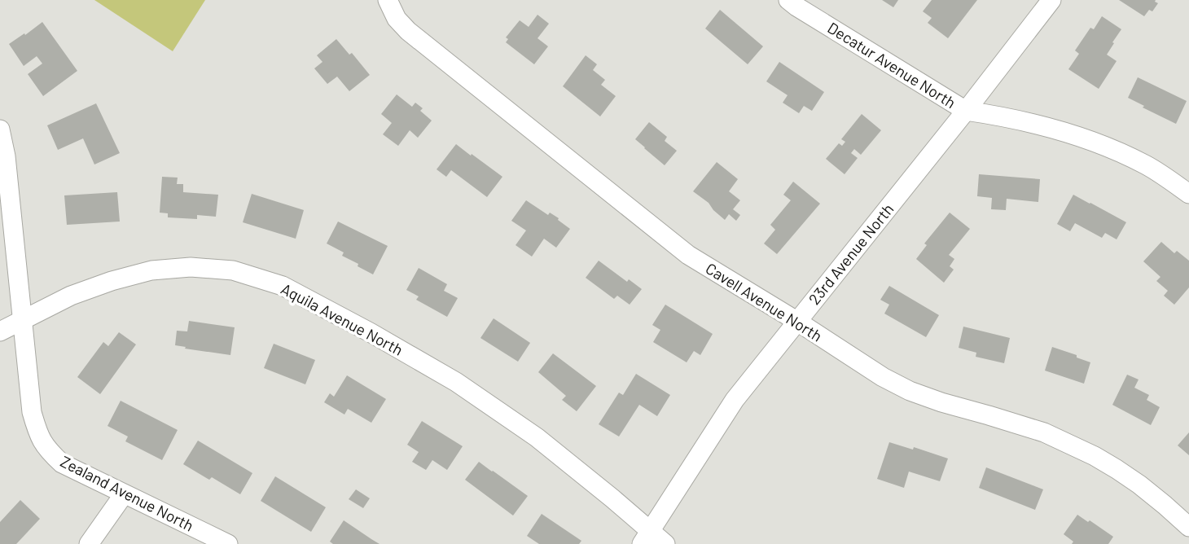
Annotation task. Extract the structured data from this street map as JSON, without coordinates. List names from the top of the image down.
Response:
{
  "streets": {
    "street": [
      "Decatur Avenue North",
      "23rd Avenue North",
      "Cavell Avenue North",
      "Aquila Avenue North",
      "Zealand Avenue North"
    ]
  },
  "crossings": [
    ["Decatur Avenue North", "23rd Avenue North"],
    ["23rd Avenue North", "Cavell Avenue North"],
    ["23rd Avenue North", "Aquila Avenue North"],
    ["Aquila Avenue North", "Zealand Avenue North"]
  ]
}
